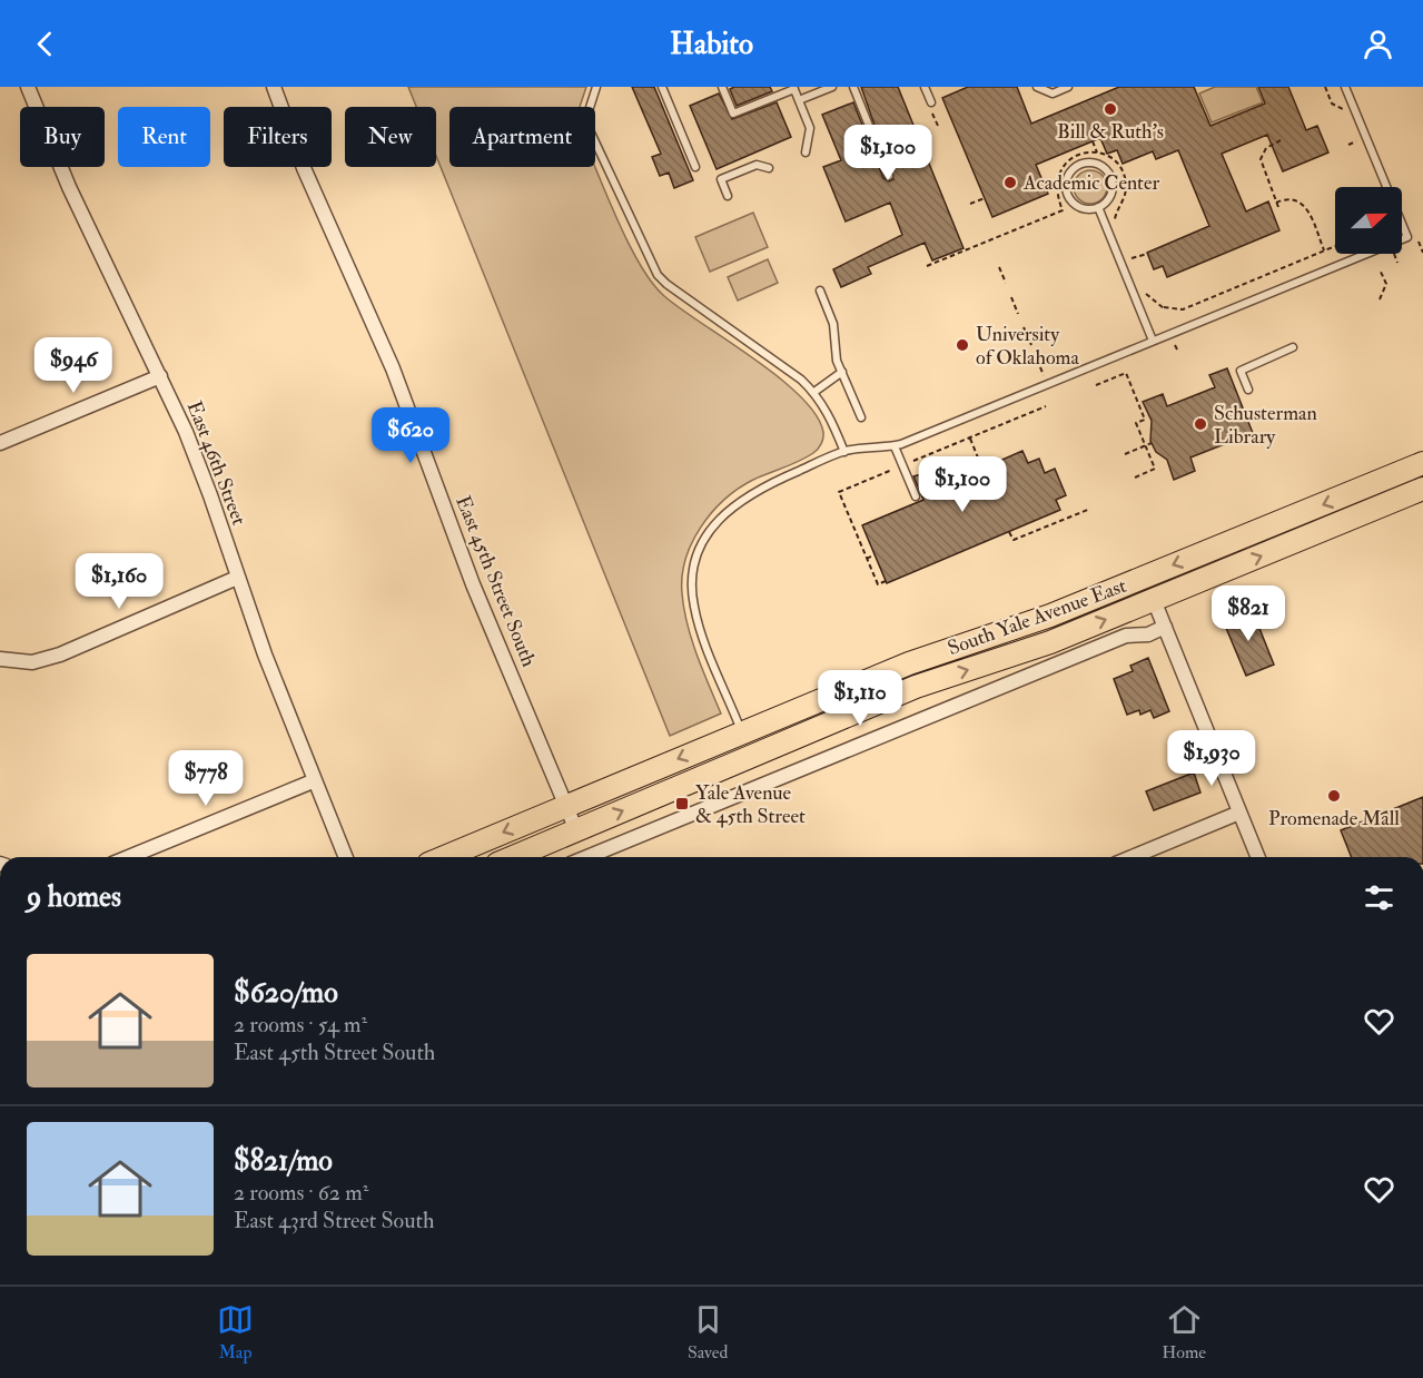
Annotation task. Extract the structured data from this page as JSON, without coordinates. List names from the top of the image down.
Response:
{
  "streets": {
    "main road": ["South Yale Avenue East"],
    "street": ["East 46th Street", "East 45th Street South"]
  },
  "crossings": [
    ["East 45th Street South", "South Yale Avenue East"]
  ],
  "places": {
    "other": [
      "Bill & Ruth's",
      "Academic Center",
      "University of Oklahoma",
      "Schusterman Library",
      "Promenade Mall"
    ],
    "transit": ["Yale Avenue & 45th Street"]
  },
  "north": "right",
  "page": {
    "header": "Habito",
    "chip": [
      "Buy",
      "Rent",
      "Filters",
      "New",
      "Apartment"
    ],
    "price": [
      "$1,100",
      "$946",
      "$620",
      "$1,100",
      "$1,160",
      "$821",
      "$1,110",
      "$1,930",
      "$778"
    ],
    "heading": "9 homes",
    "list": [
      {
        "name": "$620/mo",
        "note": "2 rooms · 54 m² · East 45th Street South"
      },
      {
        "name": "$821/mo",
        "note": "2 rooms · 62 m² · East 43rd Street South"
      }
    ],
    "tabs": ["Map", "Saved", "Home"]
  }
}
